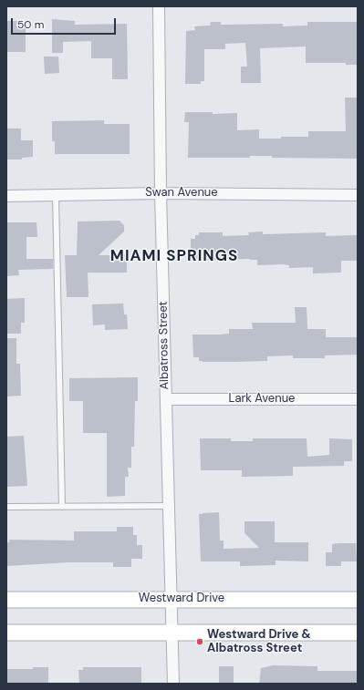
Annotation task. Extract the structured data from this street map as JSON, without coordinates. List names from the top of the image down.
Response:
{
  "streets": {
    "street": [
      "Swan Avenue",
      "Albatross Street",
      "Lark Avenue",
      "Westward Drive"
    ]
  },
  "crossings": [
    ["Swan Avenue", "Albatross Street"],
    ["Albatross Street", "Lark Avenue"],
    ["Albatross Street", "Westward Drive"]
  ],
  "districts": ["MIAMI SPRINGS"],
  "places": ["Westward Drive & Albatross Street"],
  "scale_bar": "50 m"
}
